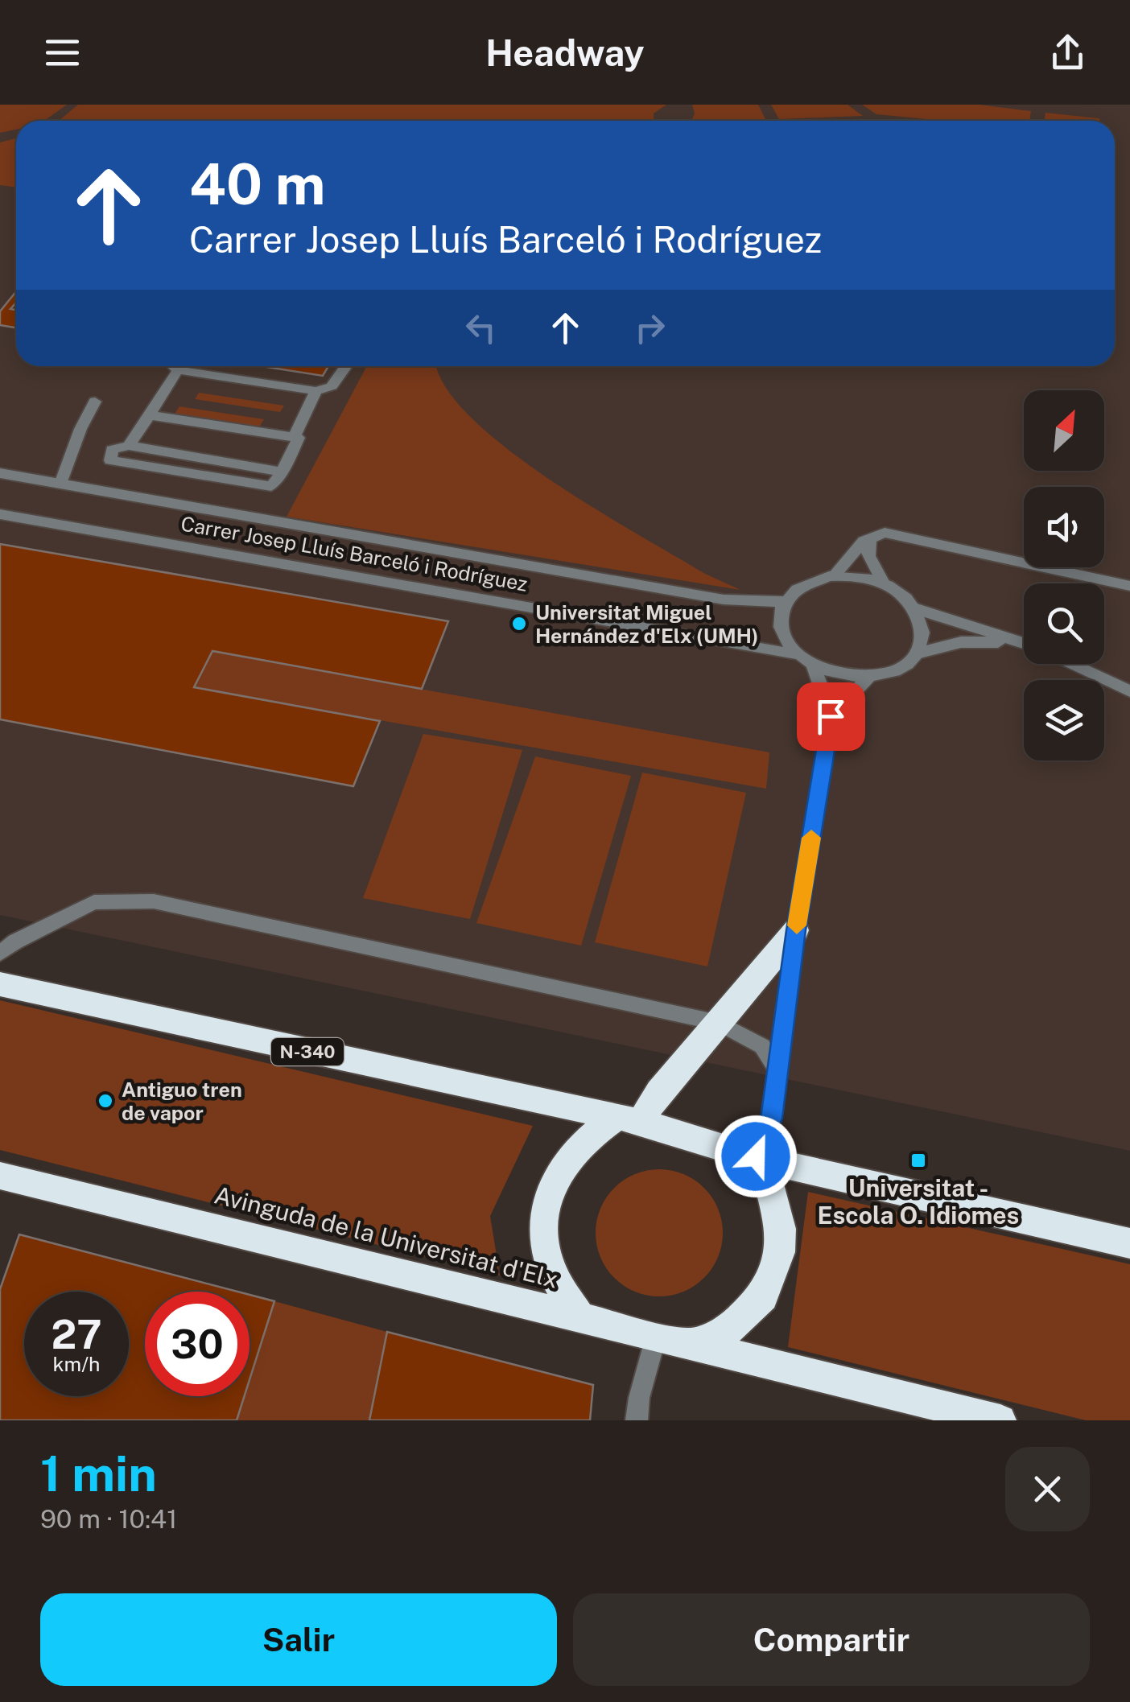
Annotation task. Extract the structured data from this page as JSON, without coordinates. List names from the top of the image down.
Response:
{
  "streets": {
    "highway": ["N-340", "Avinguda de la Universitat d'Elx"],
    "street": ["Carrer Josep Lluís Barceló i Rodríguez"]
  },
  "crossings": [
    ["N-340", "Avinguda de la Universitat d'Elx"]
  ],
  "places": {
    "other": ["Universitat Miguel Hernández d'Elx (UMH)", "Antiguo tren de vapor"],
    "transit": ["Universitat - Escola O. Idiomes"]
  },
  "north": "top right",
  "page": {
    "header": "Headway",
    "turn": ["40 m", "Carrer Josep Lluís Barceló i Rodríguez"],
    "speed": "27 km/h",
    "limit": "30",
    "heading": ["1 min", "90 m · 10:41"],
    "buttons": ["Salir", "Compartir"]
  }
}
